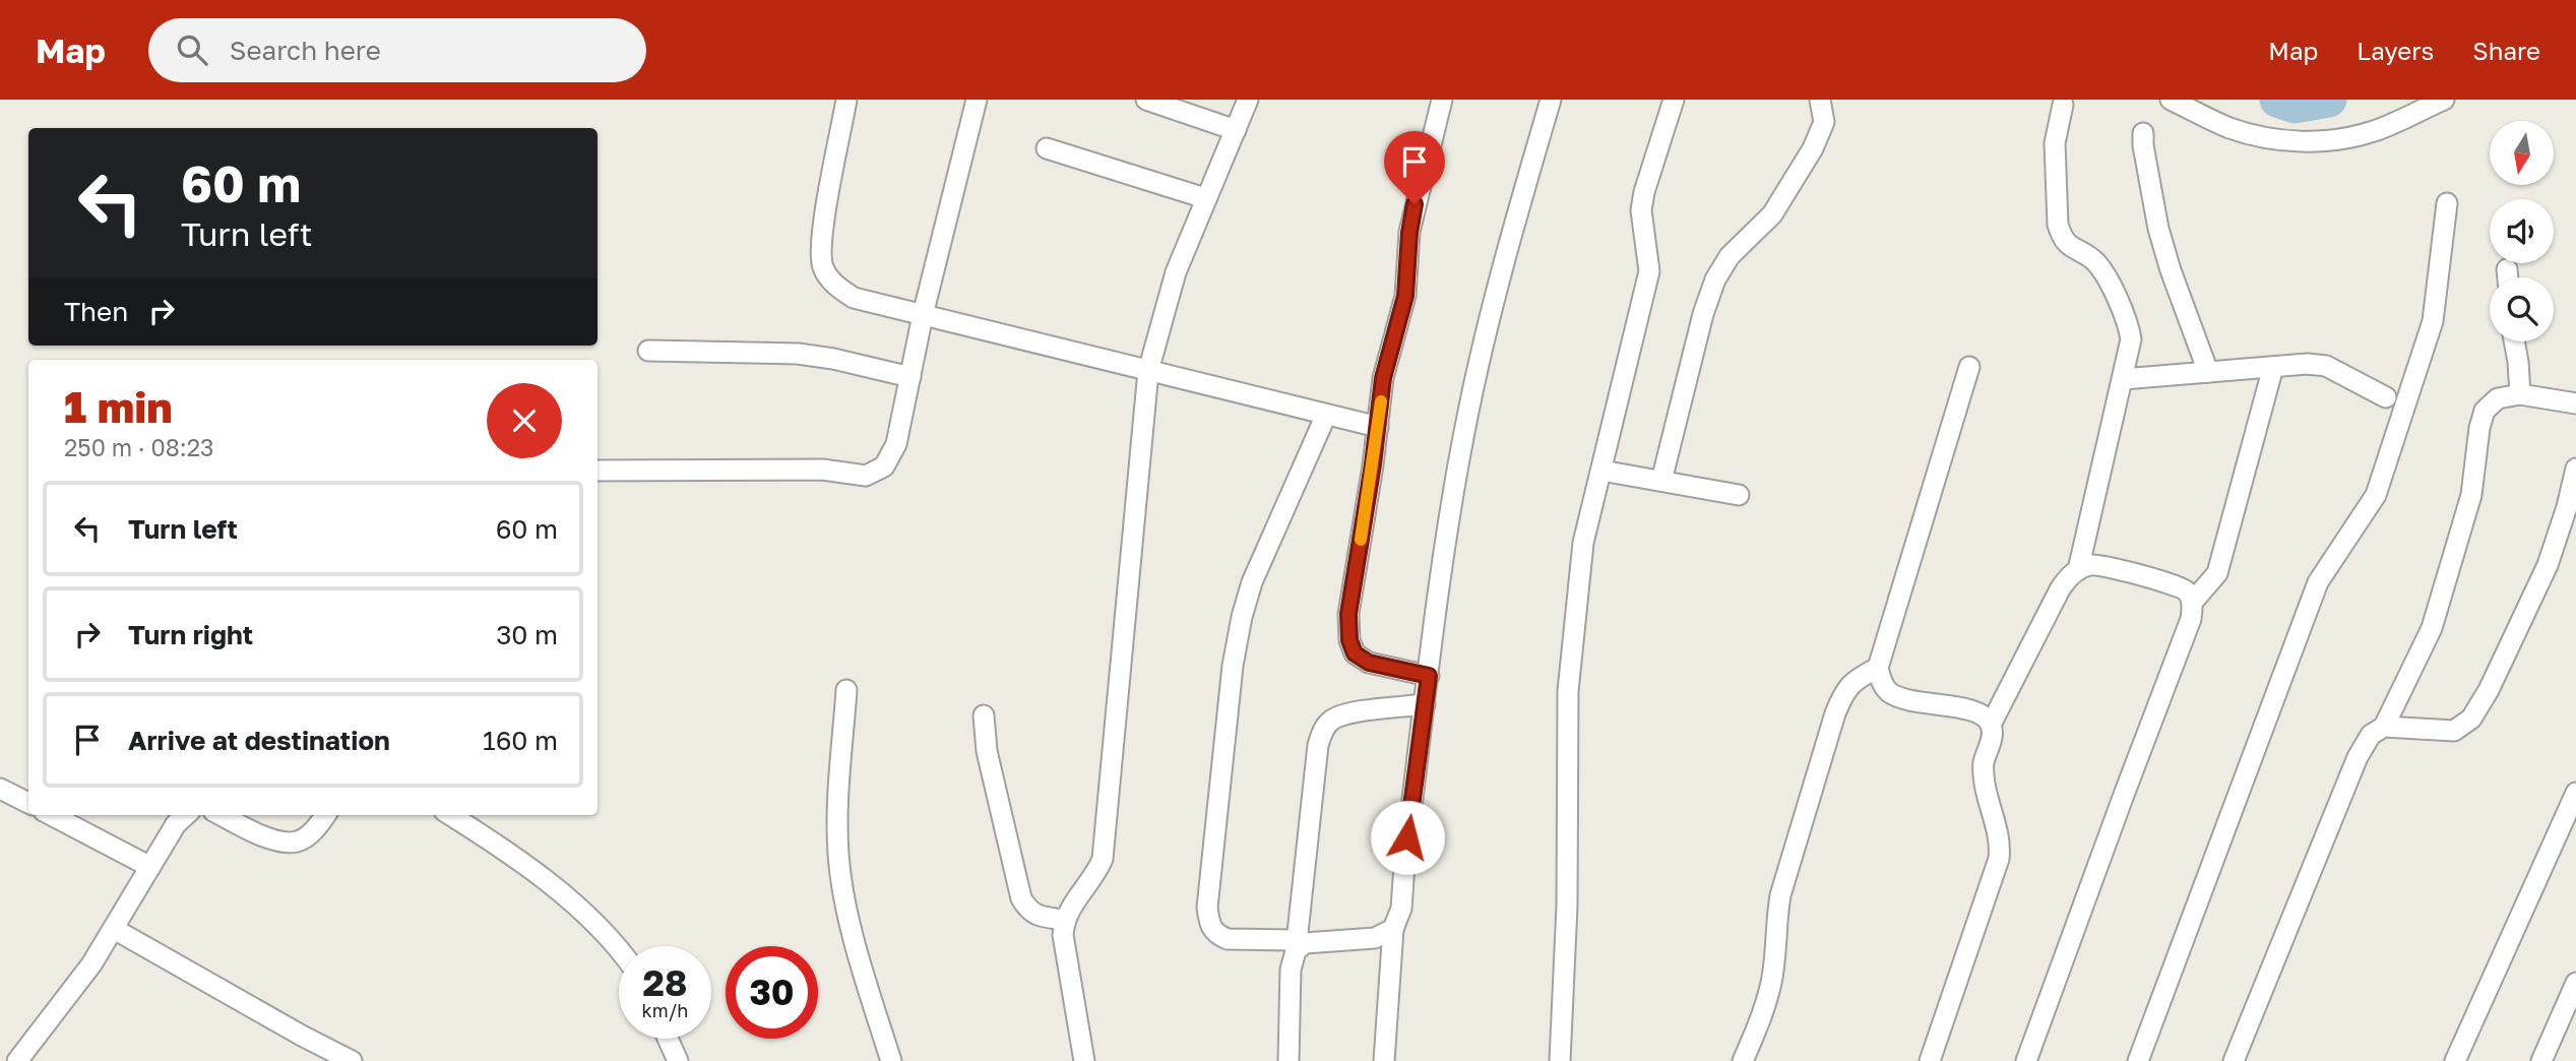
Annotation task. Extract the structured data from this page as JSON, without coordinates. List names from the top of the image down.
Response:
{
  "north": "bottom",
  "page": {
    "header": "Map",
    "search": "Search here",
    "nav": ["Map", "Layers", "Share"],
    "turn": ["60 m", "Turn left"],
    "then": "Then",
    "heading": ["1 min", "250 m · 08:23"],
    "list": [
      {
        "name": "Turn left",
        "value": "60 m"
      },
      {
        "name": "Turn right",
        "value": "30 m"
      },
      {
        "name": "Arrive at destination",
        "value": "160 m"
      }
    ],
    "speed": "28 km/h",
    "limit": "30"
  }
}
